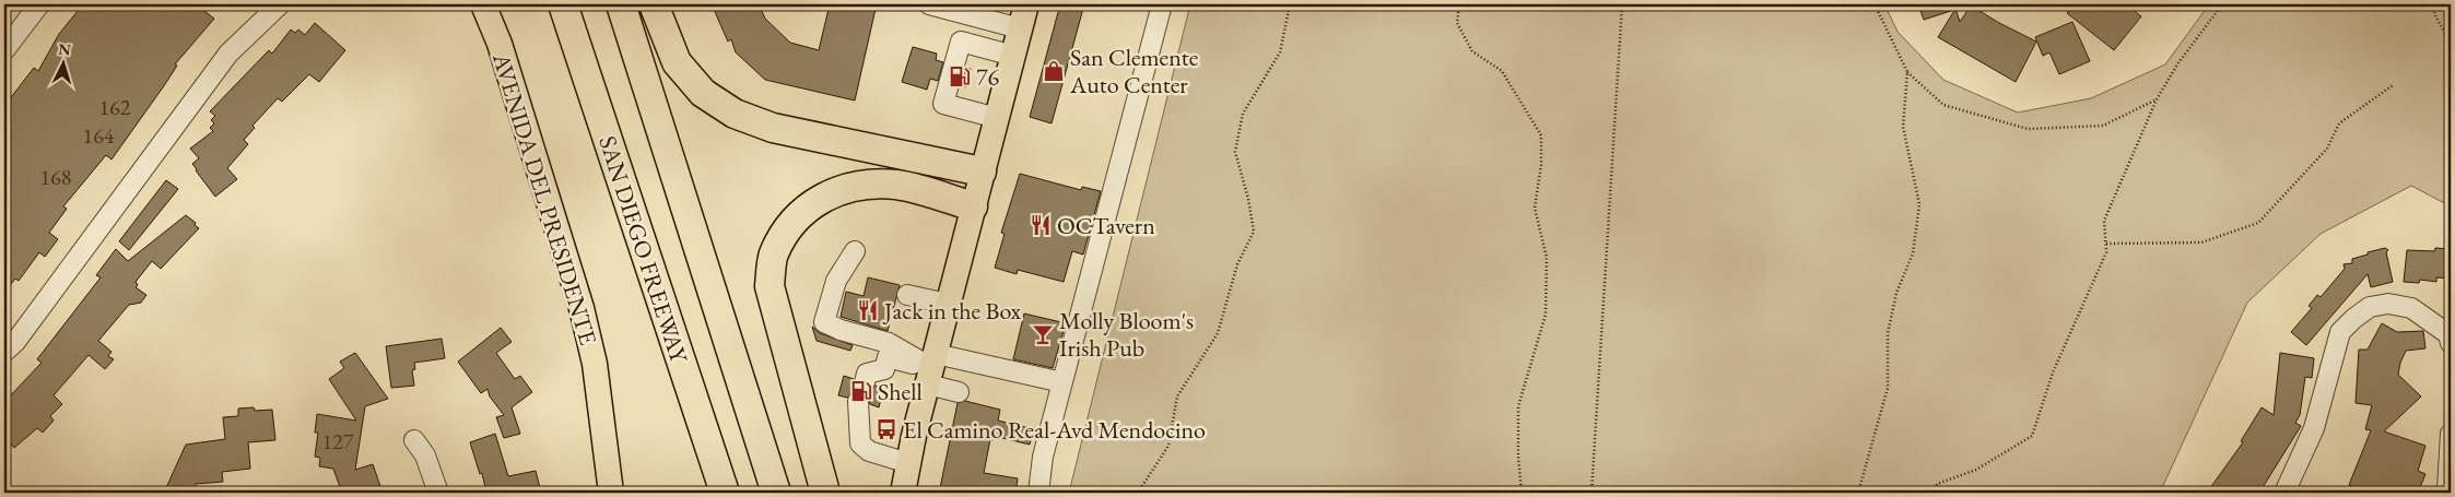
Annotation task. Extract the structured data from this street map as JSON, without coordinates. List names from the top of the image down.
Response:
{
  "streets": {
    "highway": ["SAN DIEGO FREEWAY"],
    "main road": ["AVENIDA DEL PRESIDENTE"]
  },
  "places": {
    "shop": ["San Clemente Auto Center"],
    "fuel station": ["76", "Shell"],
    "restaurant": ["OCTavern", "Jack in the Box"],
    "bar": ["Molly Bloom's Irish Pub"],
    "bus stop": ["El Camino Real-Avd Mendocino"]
  },
  "house_numbers": [
    "162",
    "164",
    "168",
    "127"
  ],
  "north": "top"
}
